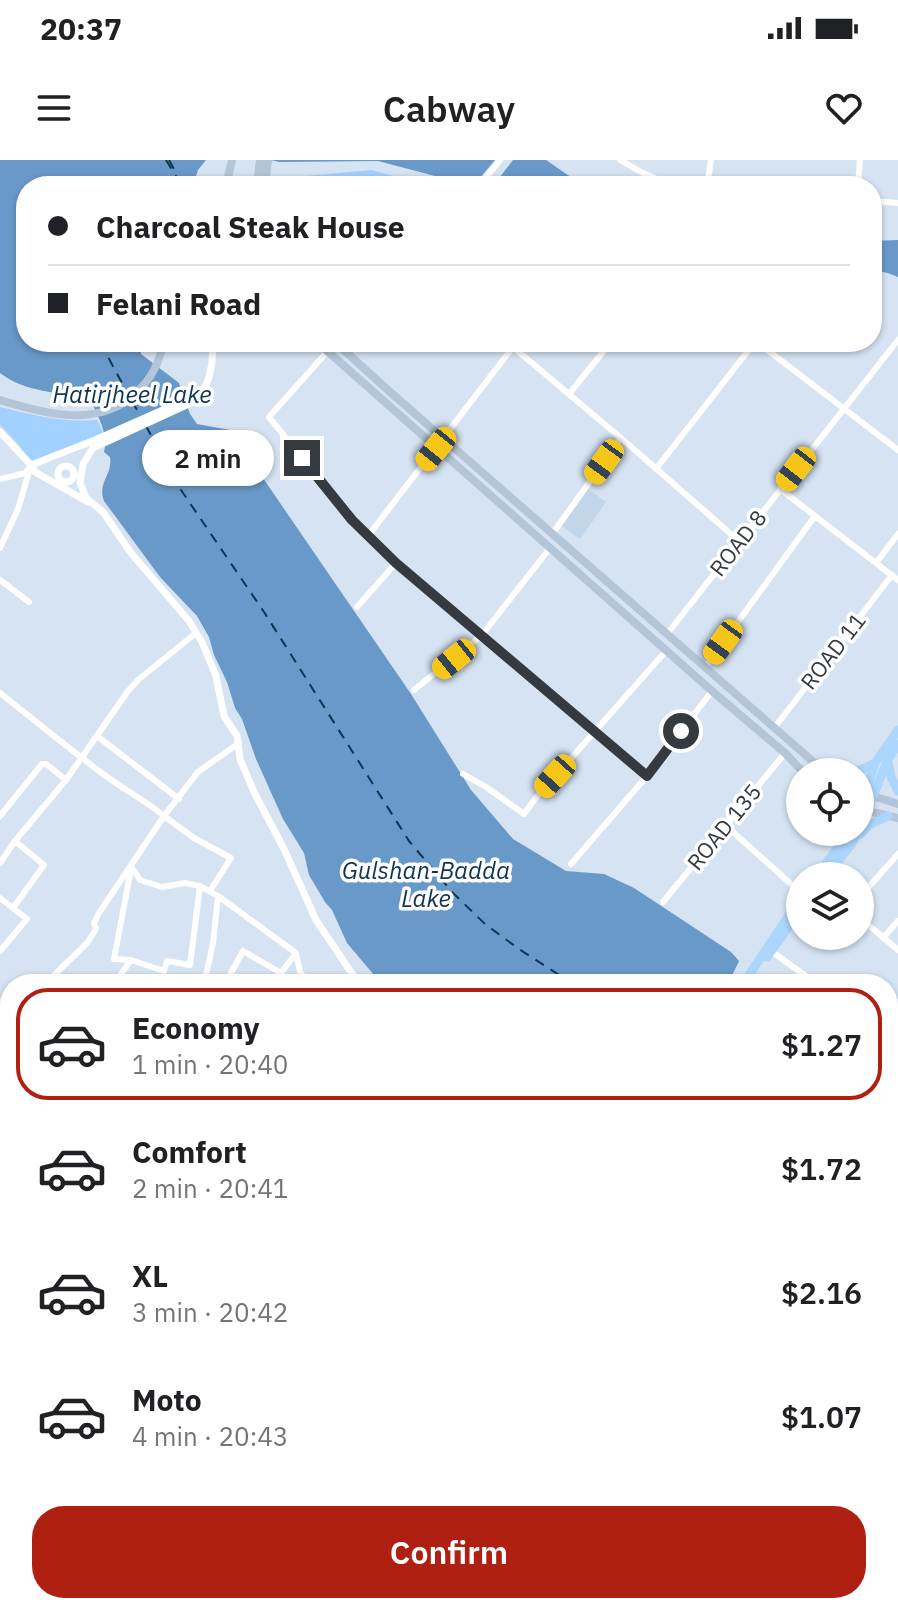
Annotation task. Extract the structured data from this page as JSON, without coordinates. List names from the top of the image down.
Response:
{
  "streets": {
    "street": ["ROAD 8", "ROAD 11", "ROAD 135"]
  },
  "water": ["Hatirjheel Lake", "Gulshan-Badda Lake"],
  "page": {
    "status": "20:37",
    "header": "Cabway",
    "banner": ["Charcoal Steak House", "Felani Road"],
    "bubble": "2 min",
    "list": [
      {
        "name": "Economy",
        "note": "1 min · 20:40",
        "value": "$1.27"
      },
      {
        "name": "Comfort",
        "note": "2 min · 20:41",
        "value": "$1.72"
      },
      {
        "name": "XL",
        "note": "3 min · 20:42",
        "value": "$2.16"
      },
      {
        "name": "Moto",
        "note": "4 min · 20:43",
        "value": "$1.07"
      }
    ],
    "buttons": "Confirm"
  }
}
